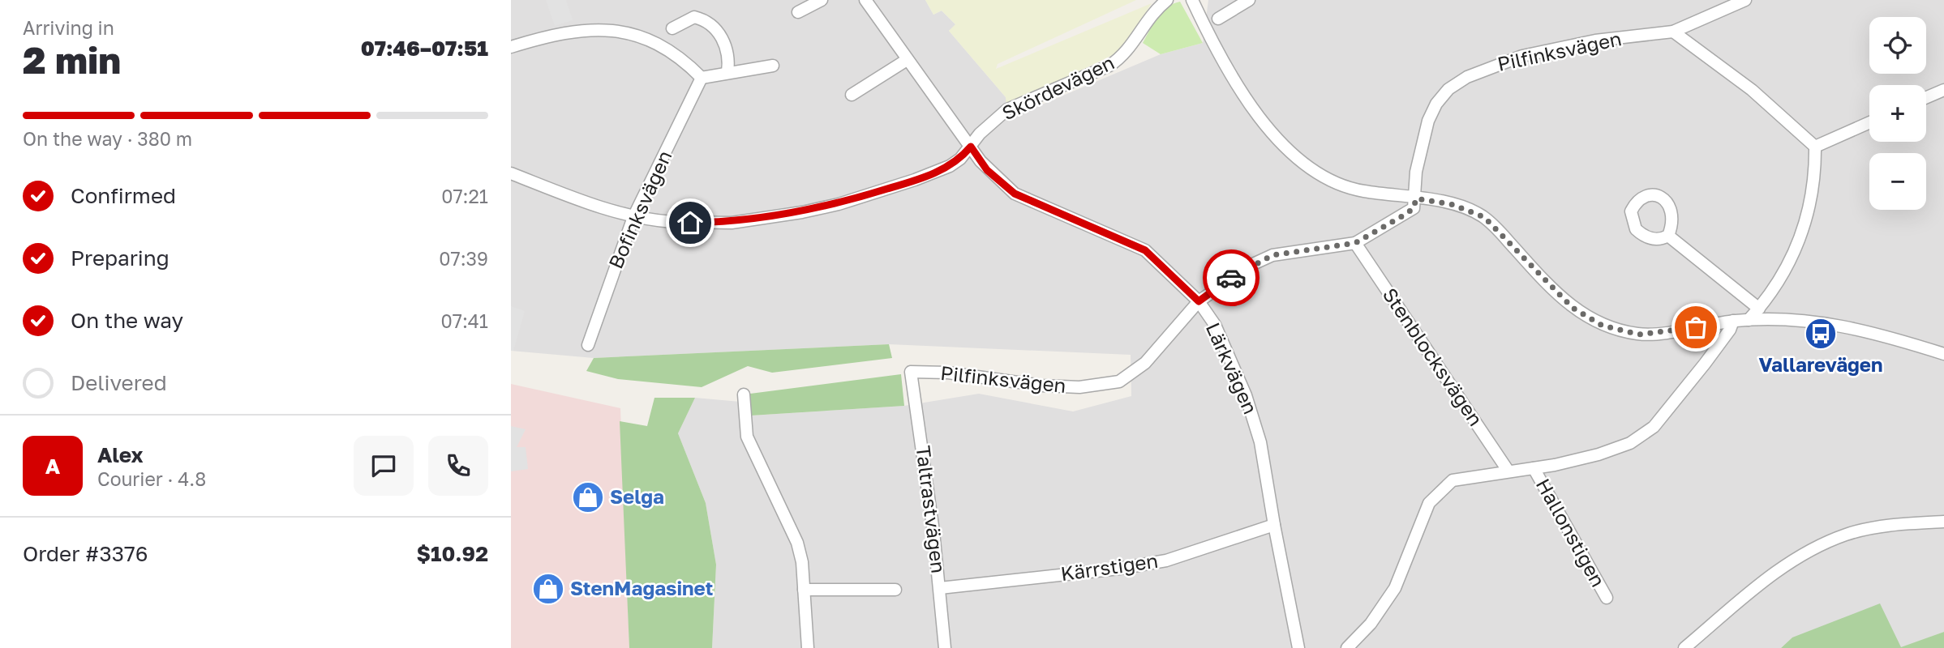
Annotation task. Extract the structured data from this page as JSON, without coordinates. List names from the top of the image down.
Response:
{
  "streets": {
    "street": [
      "Pilfinksvägen",
      "Skördevägen",
      "Bofinksvägen",
      "Stenblocksvägen",
      "Lärkvägen",
      "Taltrastvägen",
      "Hallonstigen",
      "Kärrstigen"
    ]
  },
  "crossings": [
    ["Pilfinksvägen", "Stenblocksvägen"],
    ["Pilfinksvägen", "Lärkvägen"],
    ["Pilfinksvägen", "Taltrastvägen"],
    ["Skördevägen", "Bofinksvägen"],
    ["Skördevägen", "Lärkvägen"],
    ["Lärkvägen", "Kärrstigen"],
    ["Taltrastvägen", "Kärrstigen"]
  ],
  "places": {
    "bus stop": ["Vallarevägen"],
    "shop": ["Selga", "StenMagasinet"]
  },
  "page": {
    "heading": ["2 min", "Arriving in", "07:46–07:51"],
    "panel": [
      "Alex",
      "Courier · 4.8",
      "Order #3376",
      "$10.92"
    ],
    "map_buttons": ["+", "−"],
    "bar": "On the way · 380 m",
    "list": [
      ["Confirmed", "07:21"],
      ["Preparing", "07:39"],
      ["On the way", "07:41"],
      "Delivered"
    ],
    "round": "A"
  }
}
